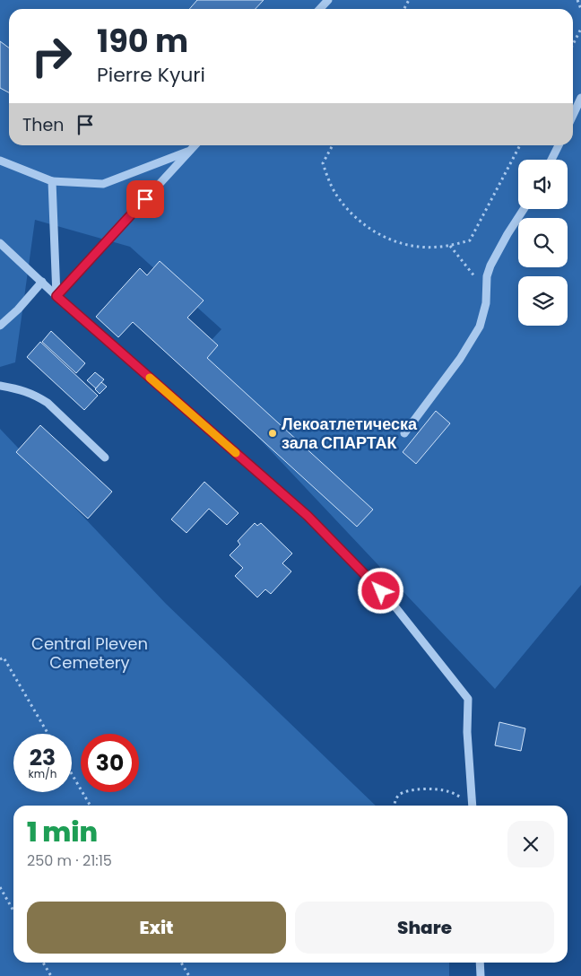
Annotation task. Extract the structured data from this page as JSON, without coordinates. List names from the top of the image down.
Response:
{
  "parks": ["Central Pleven Cemetery"],
  "places": ["Лекоатлетическа зала СПАРТАК"],
  "page": {
    "turn": ["190 m", "Pierre Kyuri"],
    "then": "Then",
    "speed": "23 km/h",
    "limit": "30",
    "heading": ["1 min", "250 m · 21:15"],
    "buttons": ["Exit", "Share"]
  }
}
